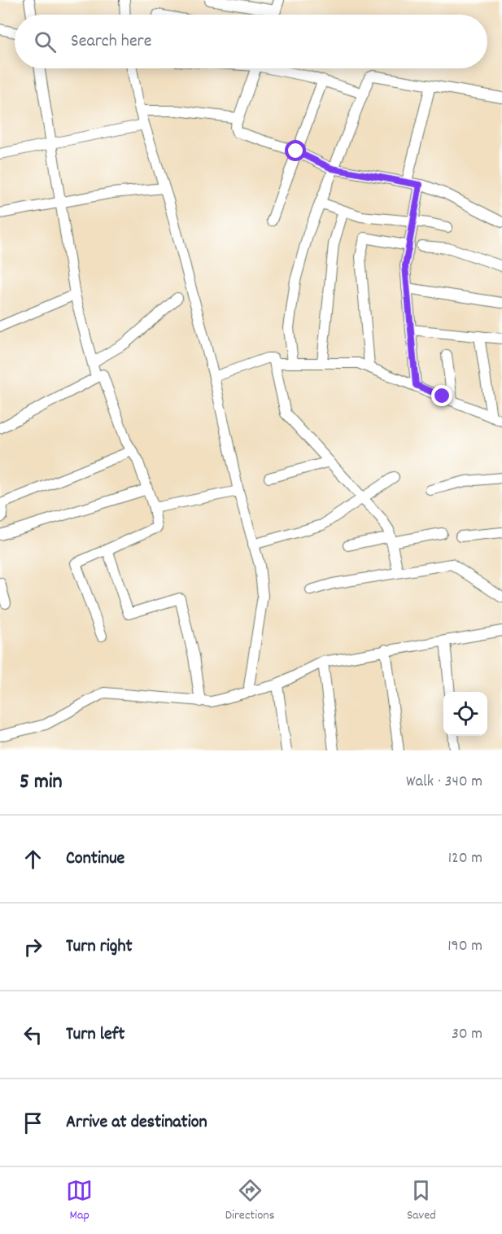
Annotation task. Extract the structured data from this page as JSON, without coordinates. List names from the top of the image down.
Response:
{
  "page": {
    "search": "Search here",
    "heading": ["5 min", "Walk · 340 m"],
    "list": [
      ["Continue", "120 m"],
      ["Turn right", "190 m"],
      ["Turn left", "30 m"],
      "Arrive at destination"
    ],
    "nav": ["Map", "Directions", "Saved"]
  }
}
